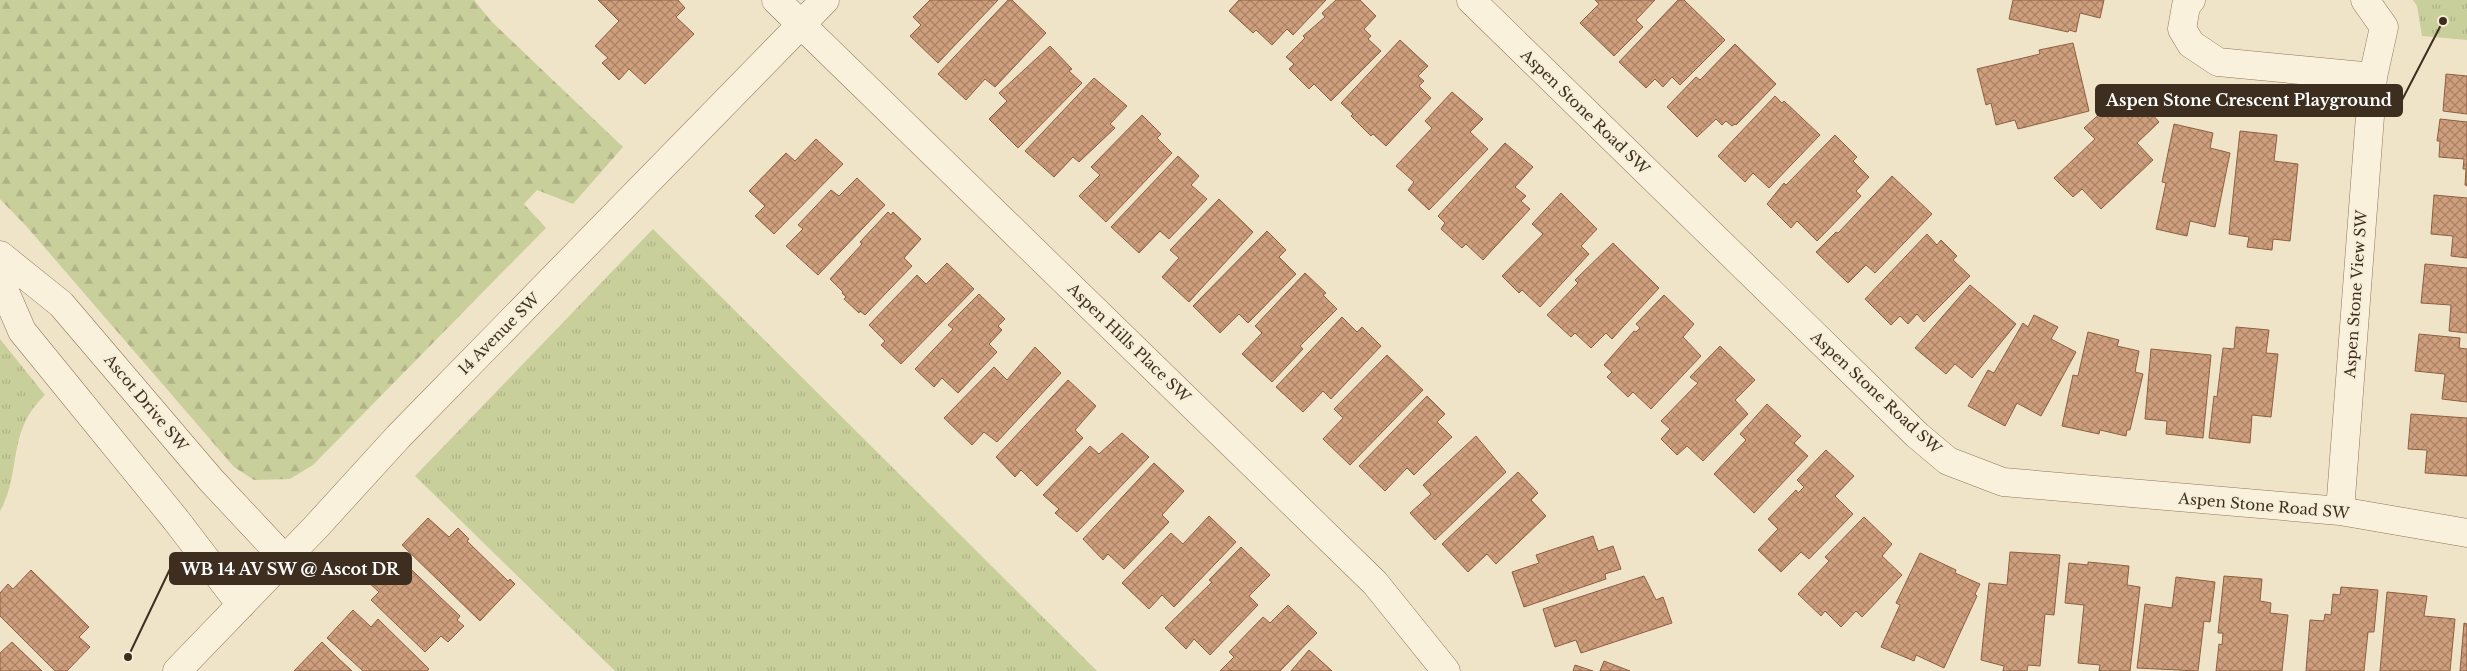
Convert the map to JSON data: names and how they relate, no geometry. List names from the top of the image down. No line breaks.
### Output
{"streets":{"street":["Aspen Stone Road SW","Aspen Stone View SW","14 Avenue SW","Aspen Hills Place SW","Ascot Drive SW"]},"crossings":[["Aspen Stone Road SW","Aspen Stone View SW"],["14 Avenue SW","Aspen Hills Place SW"],["14 Avenue SW","Ascot Drive SW"]],"places":["Aspen Stone Crescent Playground","WB 14 AV SW @ Ascot DR"]}
